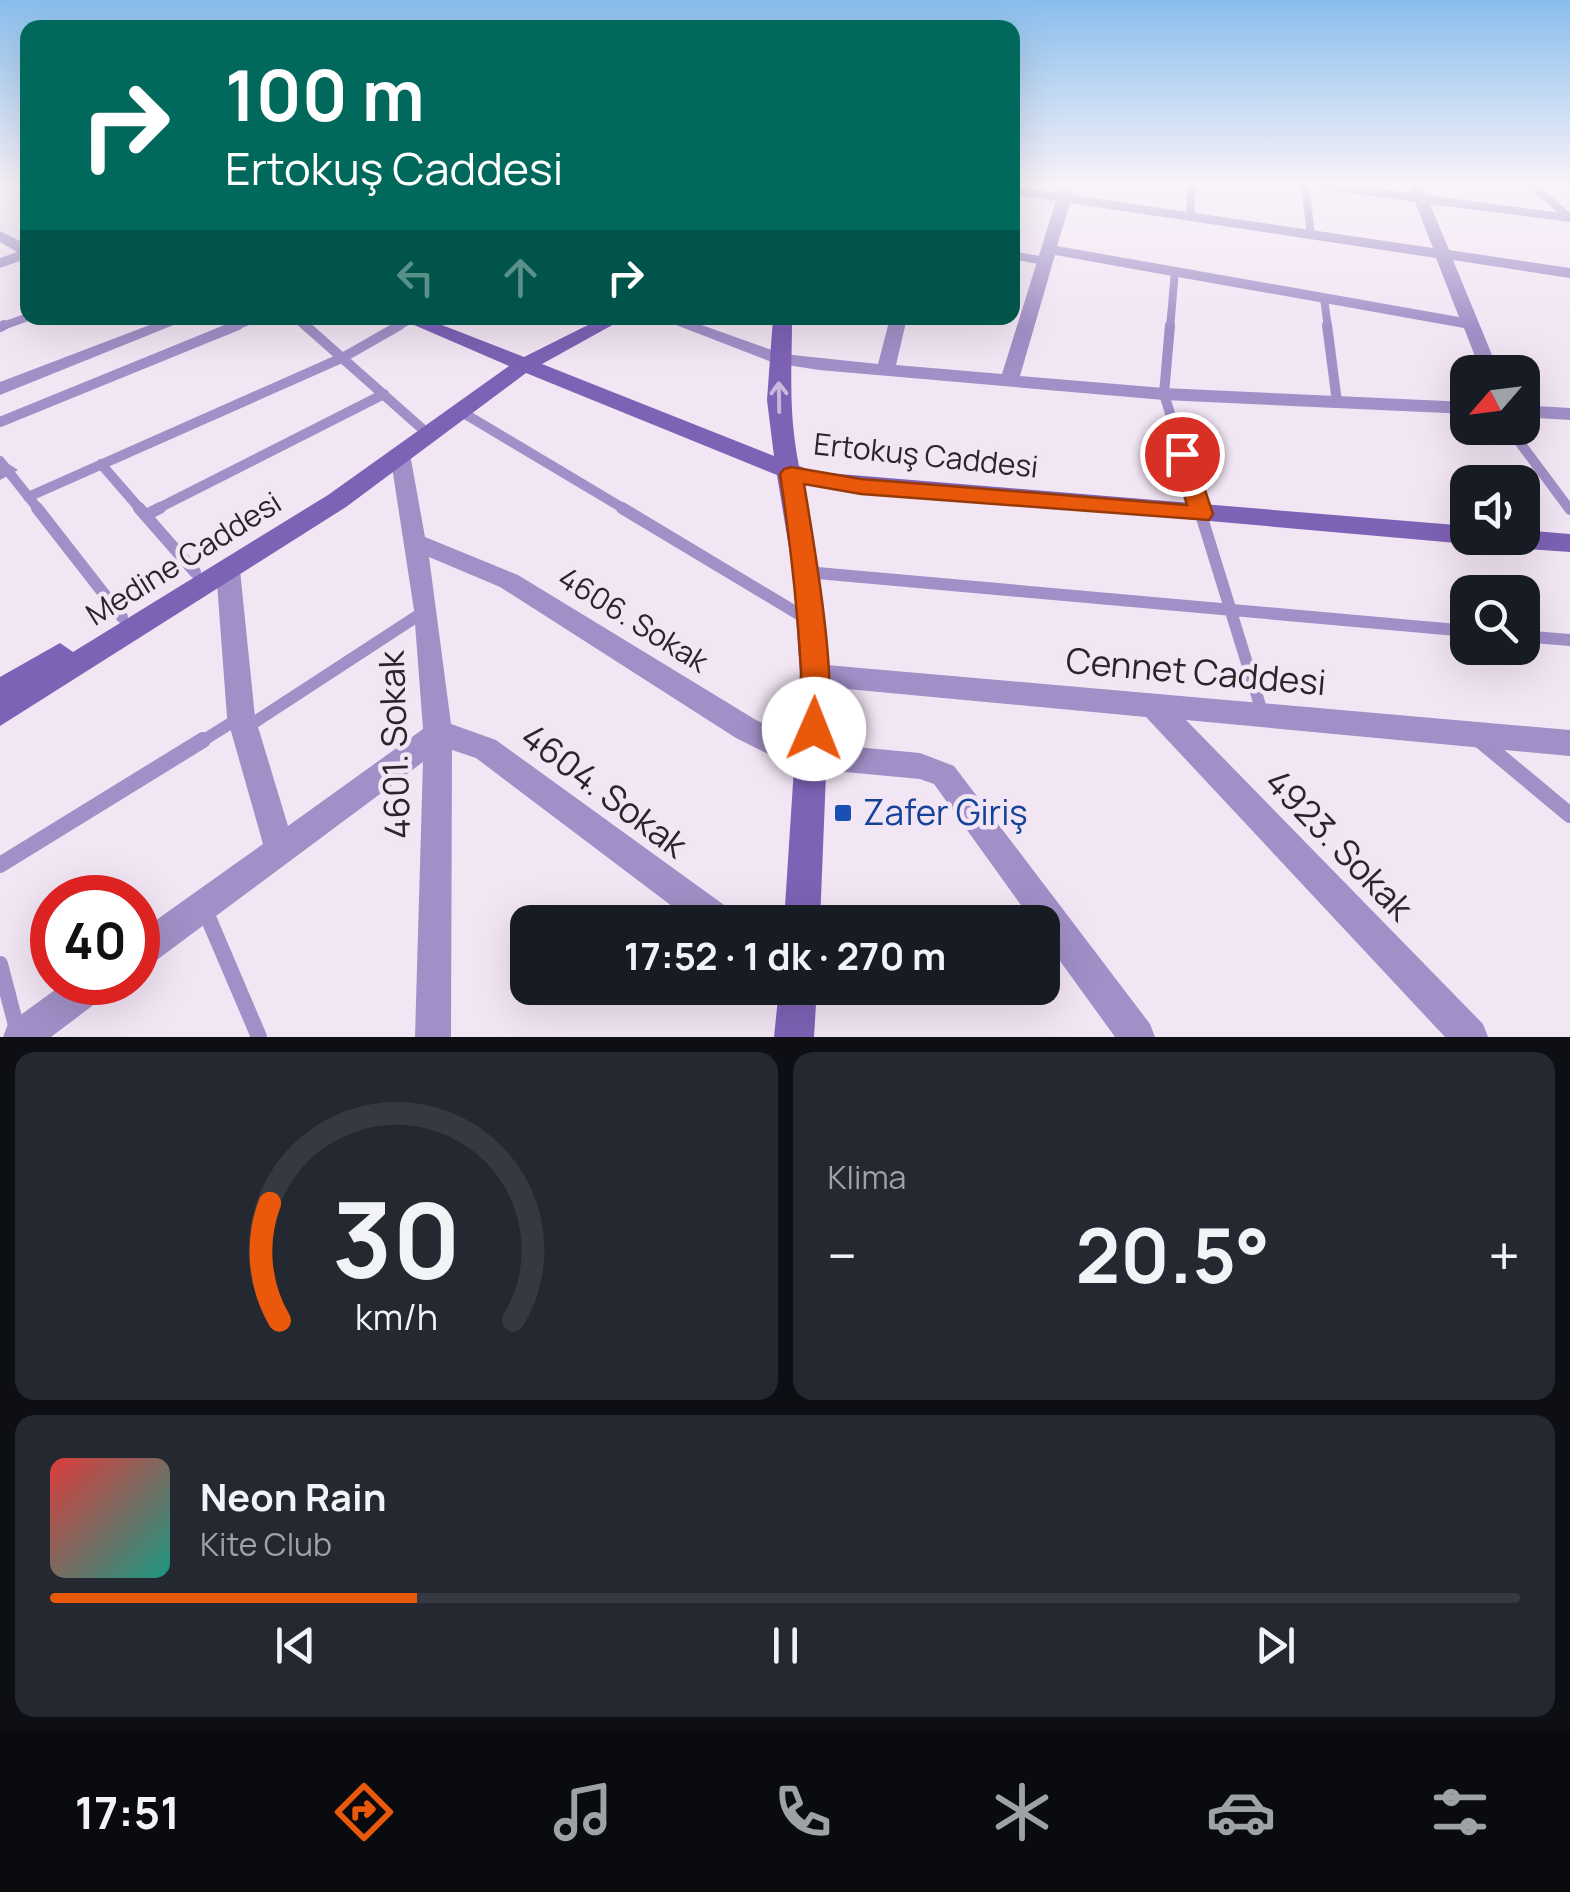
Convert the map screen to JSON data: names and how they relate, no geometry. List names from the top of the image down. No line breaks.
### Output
{"streets":{"street":["Ertokuş Caddesi","Medine Caddesi","4606. Sokak","Cennet Caddesi","4601. Sokak","4604. Sokak","4923. Sokak"]},"crossings":[["Ertokuş Caddesi","Medine Caddesi"],["Medine Caddesi","4601. Sokak"],["4606. Sokak","4601. Sokak"],["Cennet Caddesi","4923. Sokak"],["4601. Sokak","4604. Sokak"]],"places":{"transit":["Zafer Giriş"]},"north":"bottom left","page":{"turn":["100 m","Ertokuş Caddesi"],"limit":"40","trip":"17:52 · 1 dk · 270 m","tile":"Klima","heat":["−","20.5°","+"],"song":["Neon Rain","Kite Club"],"tabs":"17:51","gauge":["30","km/h"]}}
